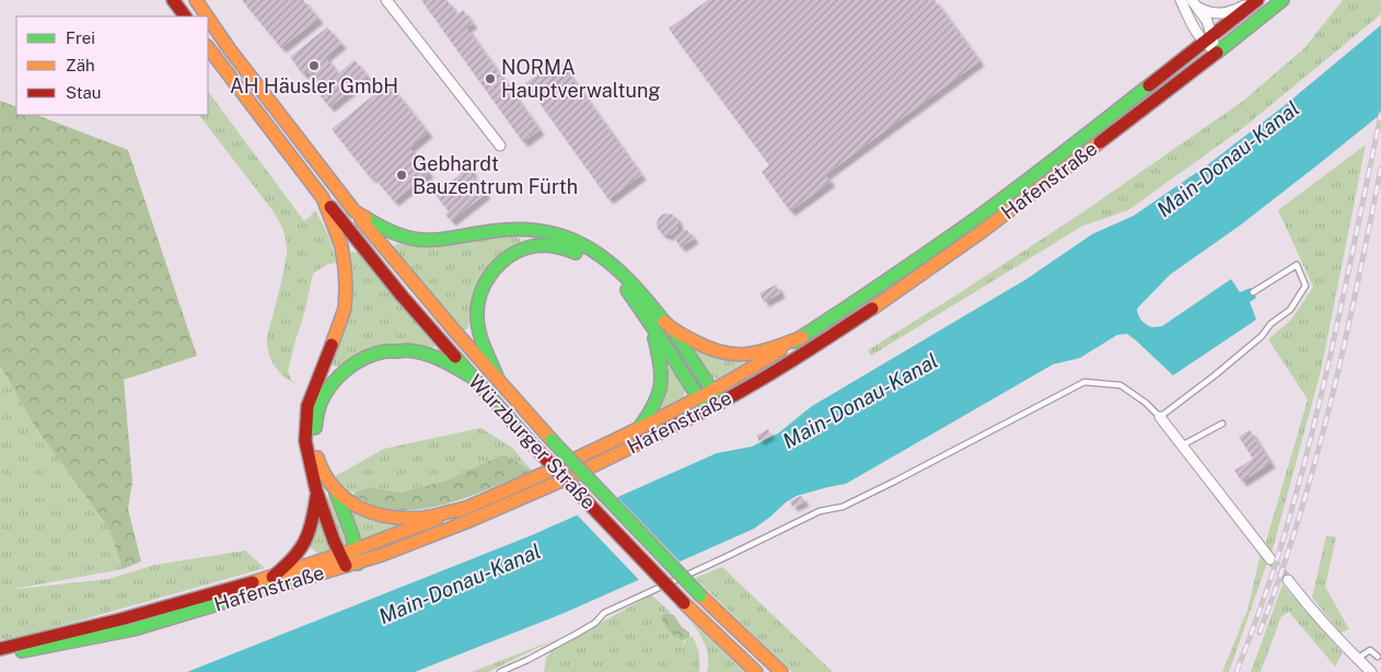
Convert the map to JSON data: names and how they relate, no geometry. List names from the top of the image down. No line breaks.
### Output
{"streets":{"main road":["Hafenstraße","Würzburger Straße"]},"water":["Main-Donau-Kanal"],"places":["AH Häusler GmbH","NORMA Hauptverwaltung","Gebhardt Bauzentrum Fürth"],"legend":["Frei","Zäh","Stau"]}
